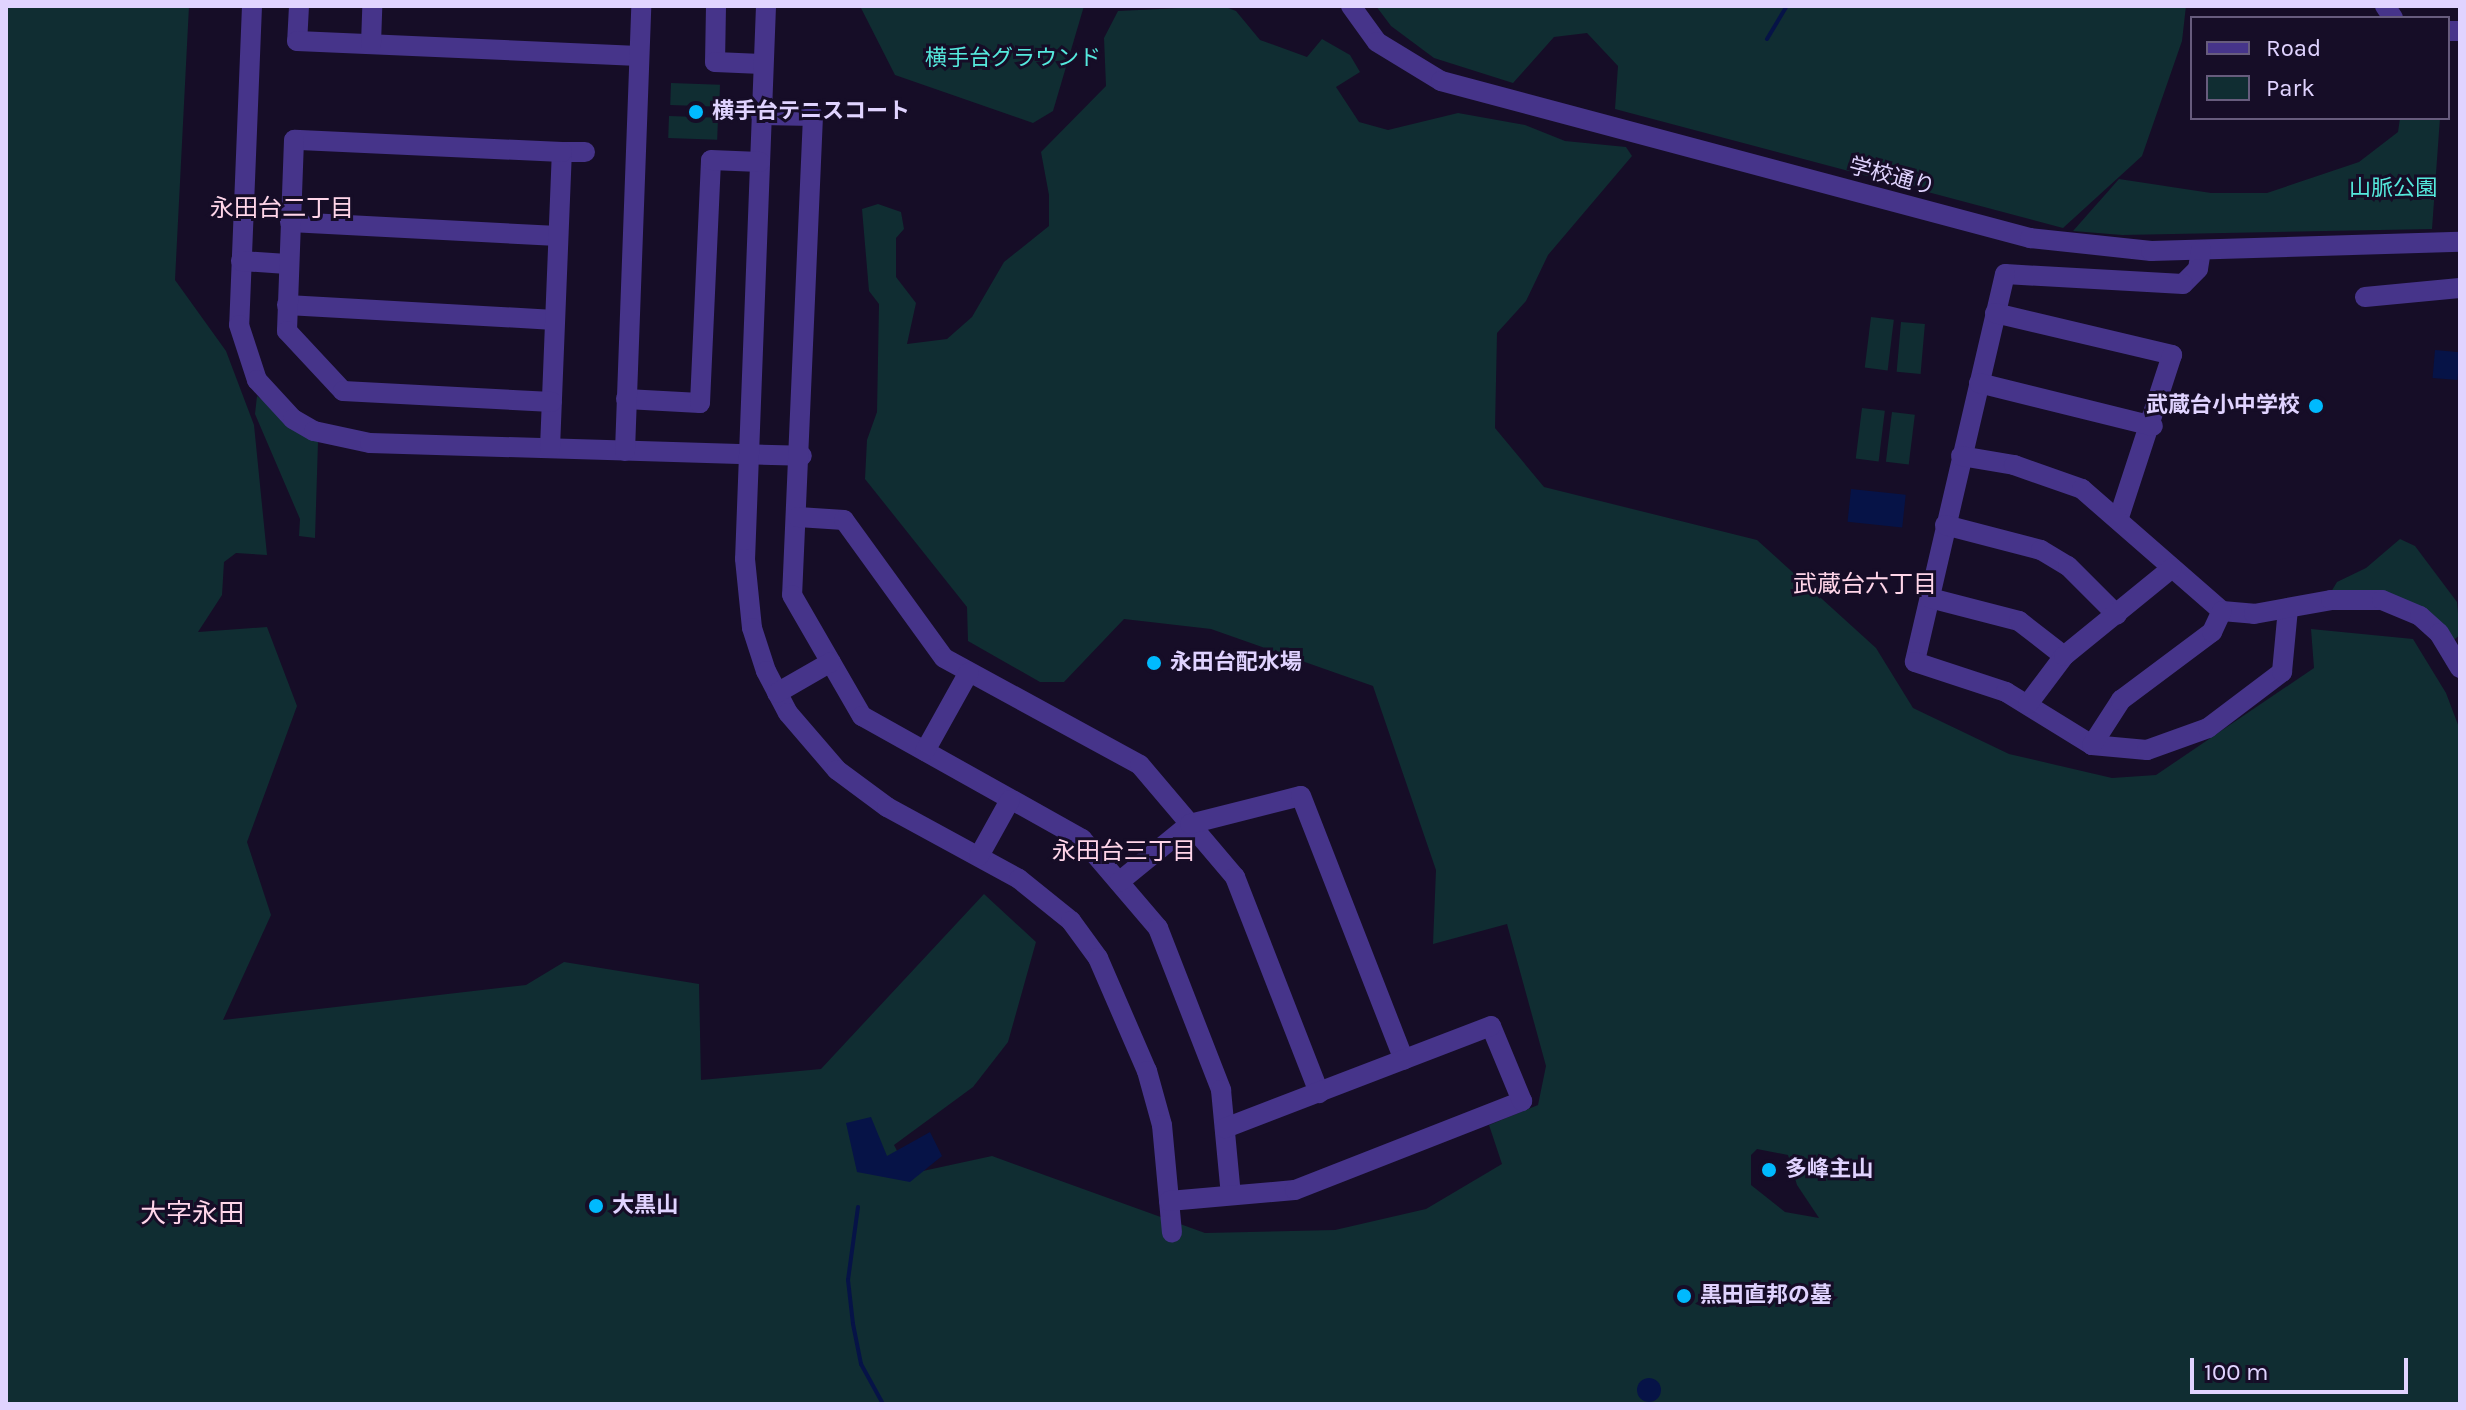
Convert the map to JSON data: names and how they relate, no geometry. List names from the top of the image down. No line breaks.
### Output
{"streets":{"street":["学校通り"]},"districts":["永田台二丁目","武蔵台六丁目","永田台三丁目","大字永田"],"parks":["横手台グラウンド","山脈公園"],"places":["横手台テニスコート","武蔵台小中学校","永田台配水場","多峰主山","大黒山","黒田直邦の墓"],"legend":["Road","Park"],"scale_bar":"100 m"}
